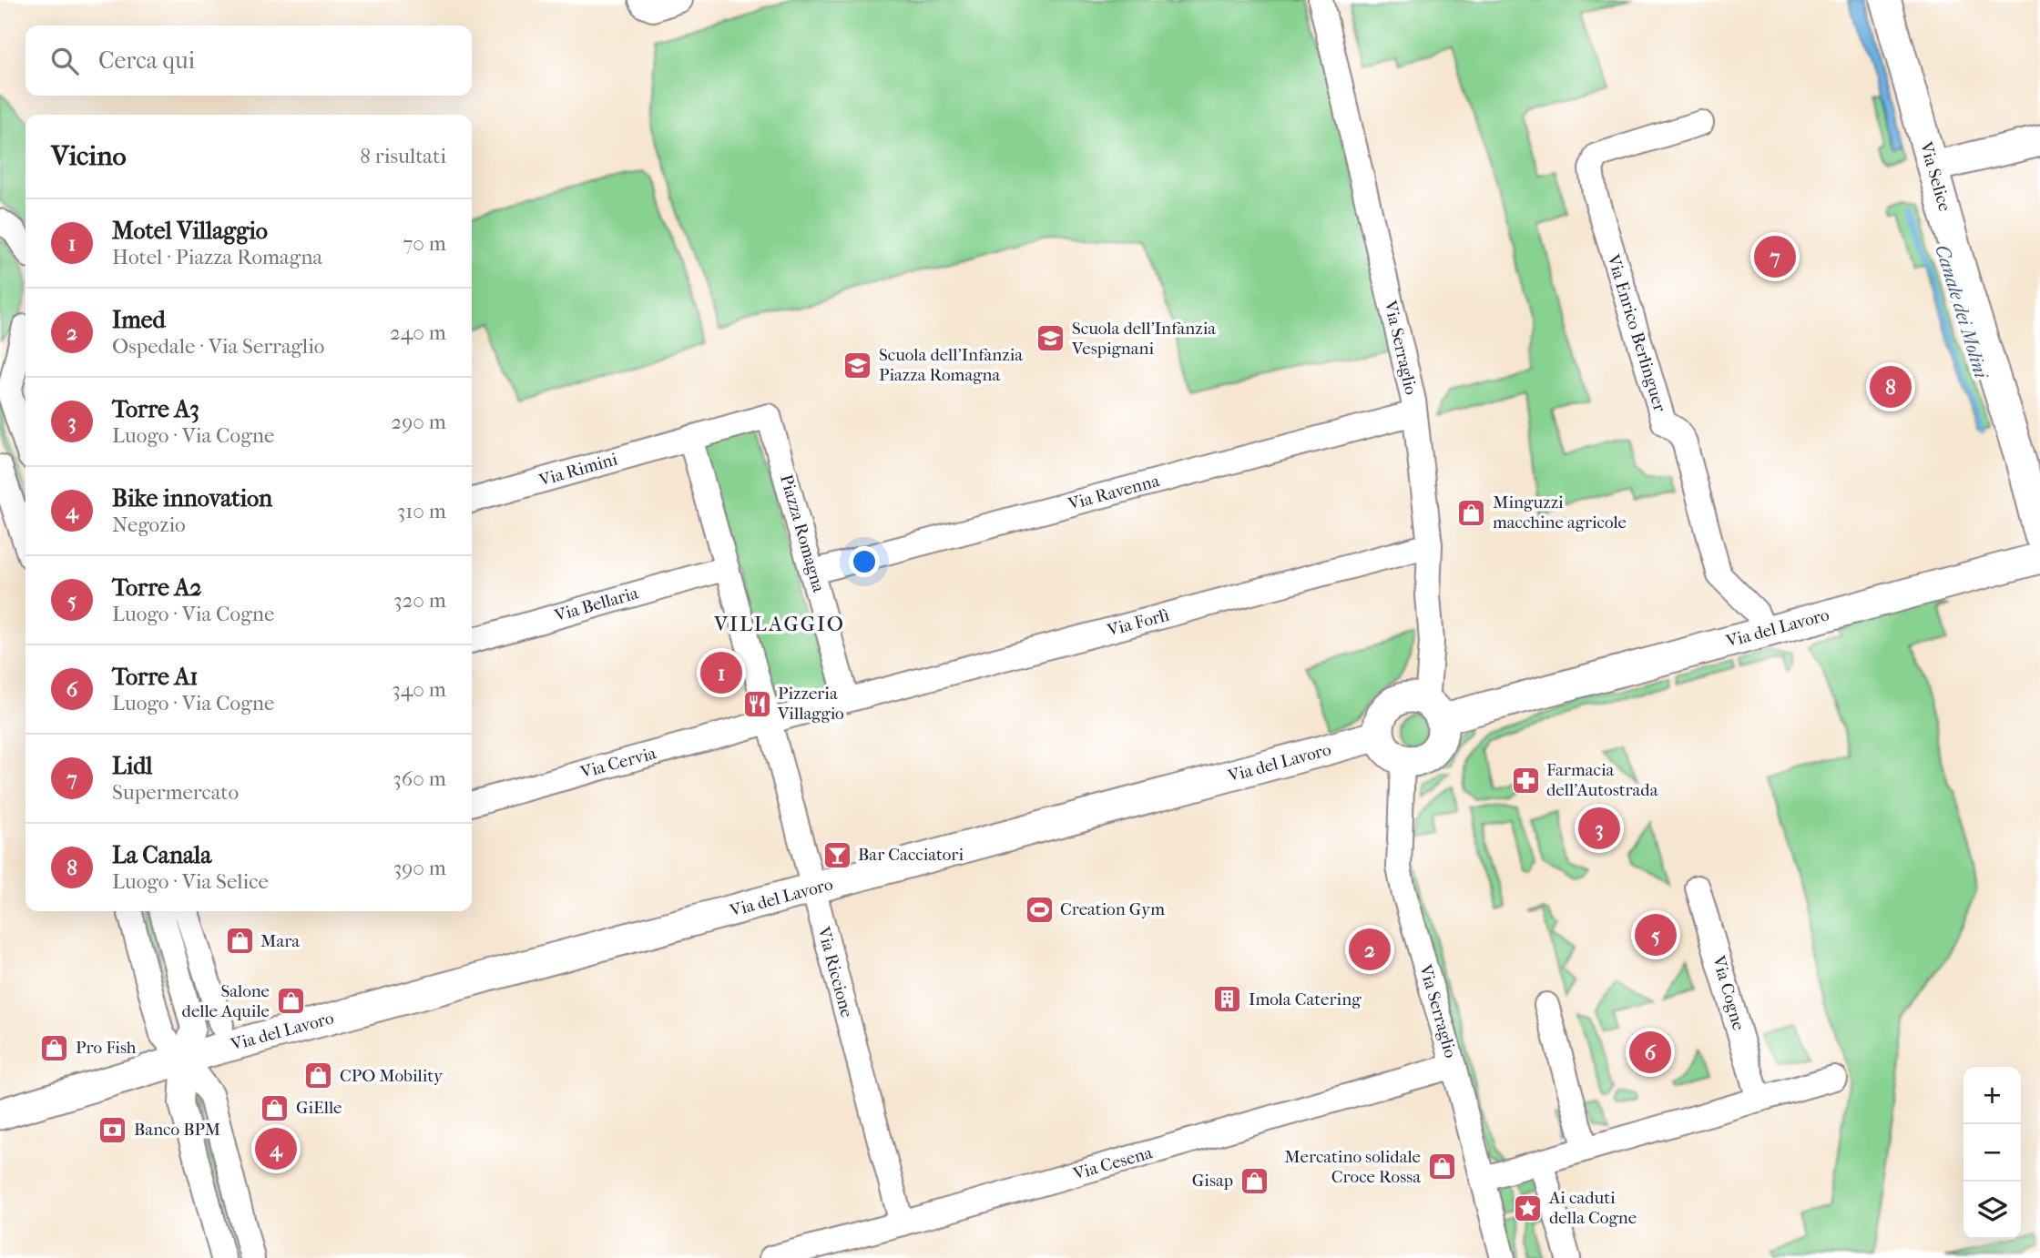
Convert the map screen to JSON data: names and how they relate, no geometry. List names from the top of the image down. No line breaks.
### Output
{"streets":{"main road":["Via Selice","Via del Lavoro"],"street":["Via Enrico Berlinguer","Via Serraglio","Via Rimini","Via Ravenna","Piazza Romagna","Via Bellaria","Via Forlì","Via Cervia","Via Riccione","Via Cogne","Via Cesena"]},"crossings":[["Via Enrico Berlinguer","Via del Lavoro"],["Via Serraglio","Via Ravenna"],["Via Serraglio","Via Forlì"],["Via Serraglio","Via del Lavoro"],["Via Serraglio","Via Cesena"],["Via Rimini","Piazza Romagna"],["Via Ravenna","Piazza Romagna"],["Piazza Romagna","Via Forlì"],["Via del Lavoro","Via Riccione"],["Via Cervia","Via Riccione"],["Via Riccione","Via Cesena"]],"districts":["VILLAGGIO"],"water":["Canale dei Molini"],"places":{"school or university":["Scuola dell'Infanzia Vespignani","Scuola dell'Infanzia Piazza Romagna"],"shop":["Minguzzi macchine agricole","Mara","Salone delle Aquile","Pro Fish","CPO Mobility","GiElle","Mercatino solidale Croce Rossa","Gisap"],"restaurant":["Pizzeria Villaggio"],"pharmacy":["Farmacia dell'Autostrada"],"bar":["Bar Cacciatori"],"sports":["Creation Gym"],"building":["Imola Catering"],"bank":["Banco BPM"],"place":["Ai caduti della Cogne"]},"page":{"search":"Cerca qui","heading":["Vicino","8 risultati"],"list":[{"mark":"1","name":"Motel Villaggio","note":"Hotel · Piazza Romagna","value":"70 m"},{"mark":"2","name":"Imed","note":"Ospedale · Via Serraglio","value":"240 m"},{"mark":"3","name":"Torre A3","note":"Luogo · Via Cogne","value":"290 m"},{"mark":"4","name":"Bike innovation","note":"Negozio","value":"310 m"},{"mark":"5","name":"Torre A2","note":"Luogo · Via Cogne","value":"320 m"},{"mark":"6","name":"Torre A1","note":"Luogo · Via Cogne","value":"340 m"},{"mark":"7","name":"Lidl","note":"Supermercato","value":"360 m"},{"mark":"8","name":"La Canala","note":"Luogo · Via Selice","value":"390 m"}],"pins":["7","8","1","3","5","2","6","4"],"map_buttons":["+","−"]}}
